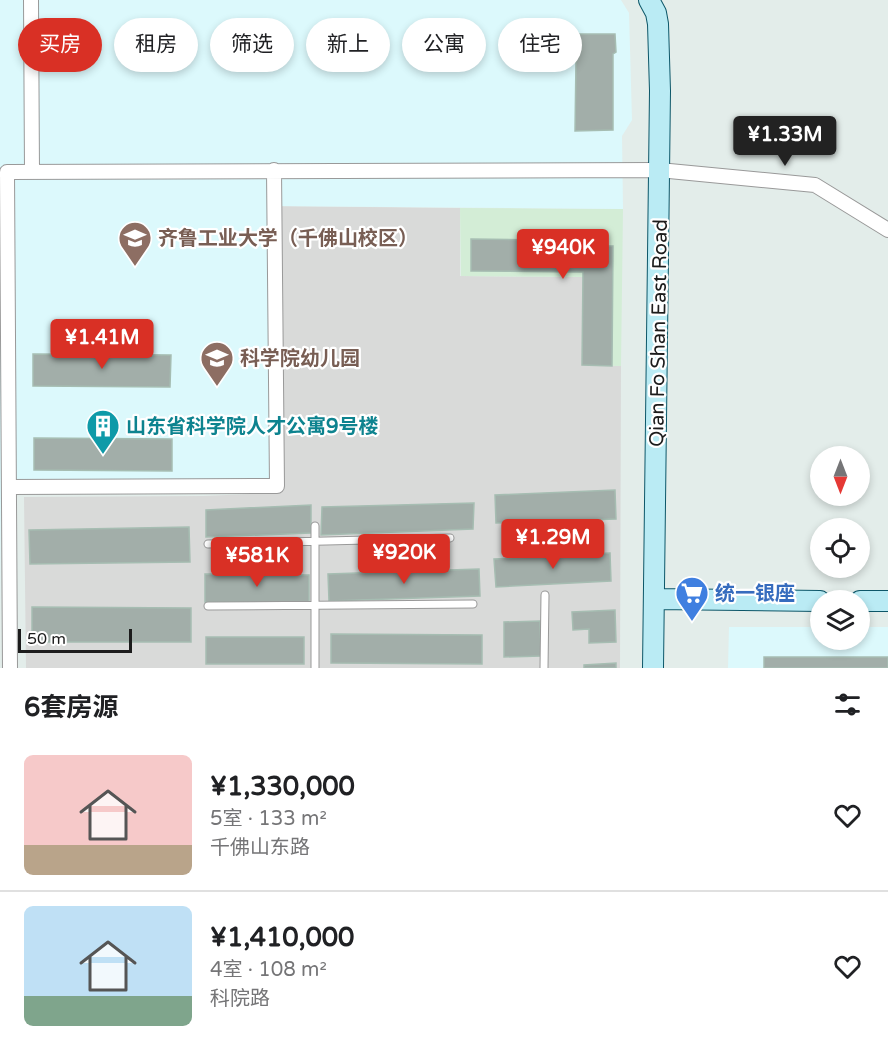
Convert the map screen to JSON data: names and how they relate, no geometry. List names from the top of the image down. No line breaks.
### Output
{"streets":{"main road":["Qian Fo Shan East Road"]},"places":{"school or university":["齐鲁工业大学（千佛山校区）","科学院幼儿园"],"building":["山东省科学院人才公寓9号楼"],"supermarket":["统一银座"]},"scale_bar":"50 m","north":"bottom","page":{"chip":["买房","租房","筛选","新上","公寓","住宅"],"price":["¥1.33M","¥940K","¥1.41M","¥1.29M","¥920K","¥581K"],"scale":"50 m","heading":"6套房源","list":[{"name":"¥1,330,000","note":"5室 · 133 m² · 千佛山东路"},{"name":"¥1,410,000","note":"4室 · 108 m² · 科院路"}]}}
